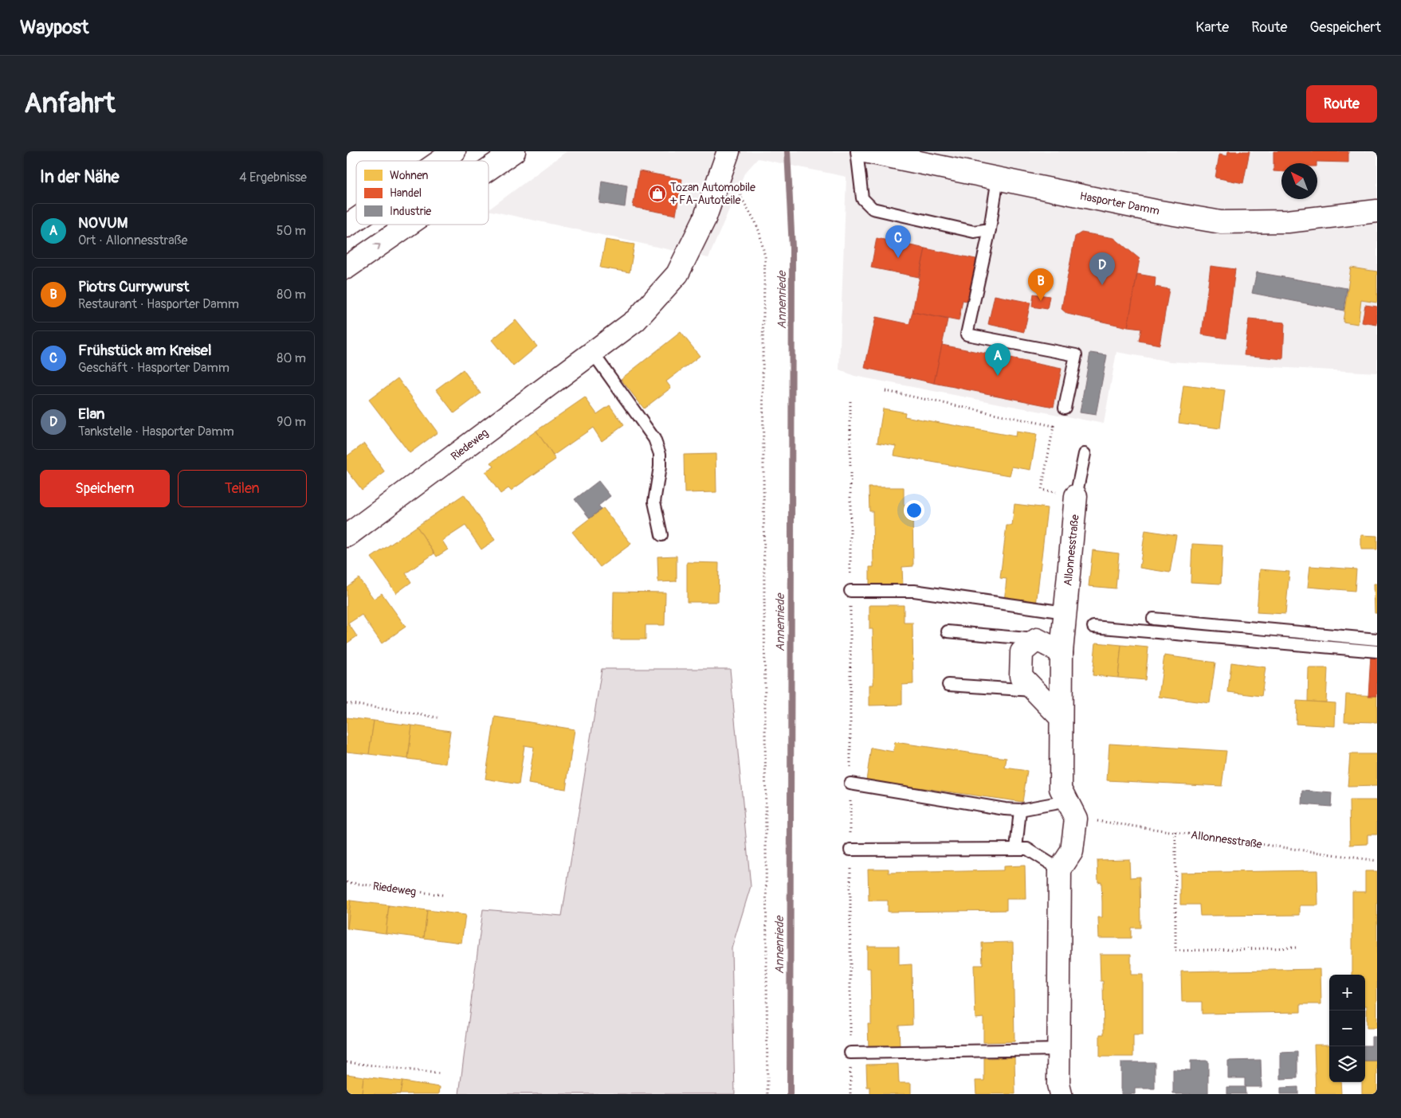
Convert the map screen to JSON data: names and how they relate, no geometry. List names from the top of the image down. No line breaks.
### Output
{"streets":{"main road":["Hasporter Damm","Riedeweg","Allonnesstraße"]},"water":["Annenriede"],"places":{"shop":["Tozan Automobile + FA-Autoteile"]},"legend":["Wohnen","Handel","Industrie"],"north":"top left","page":{"header":"Waypost","nav":["Karte","Route","Gespeichert"],"buttons":["Route",["Speichern","Teilen"]],"title":"Anfahrt","heading":["In der Nähe","4 Ergebnisse"],"list":[{"mark":"A","name":"NOVUM","note":"Ort · Allonnesstraße","value":"50 m"},{"mark":"B","name":"Piotrs Currywurst","note":"Restaurant · Hasporter Damm","value":"80 m"},{"mark":"C","name":"Frühstück am Kreisel","note":"Geschäft · Hasporter Damm","value":"80 m"},{"mark":"D","name":"Elan","note":"Tankstelle · Hasporter Damm","value":"90 m"}],"pins":["C","D","B","A"],"map_buttons":["+","−"]}}
